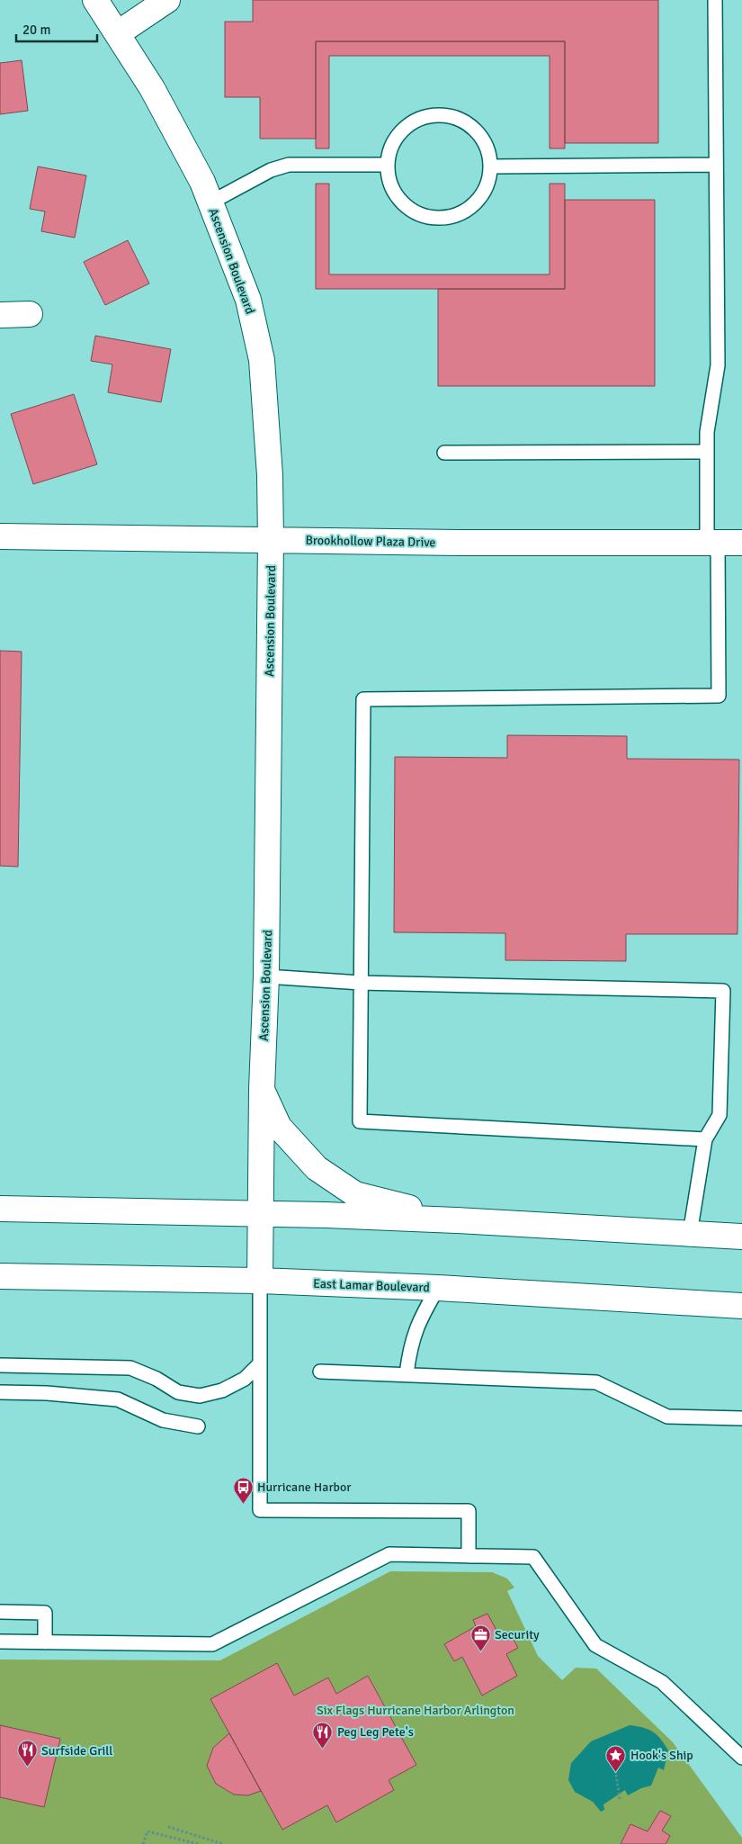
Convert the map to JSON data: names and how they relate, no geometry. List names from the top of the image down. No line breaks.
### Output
{"streets":{"street":["Ascension Boulevard","Brookhollow Plaza Drive","East Lamar Boulevard"]},"crossings":[["Ascension Boulevard","Brookhollow Plaza Drive"],["Ascension Boulevard","East Lamar Boulevard"]],"parks":["Six Flags Hurricane Harbor Arlington"],"places":{"bus stop":["Hurricane Harbor"],"office":["Security"],"restaurant":["Peg Leg Pete's","Surfside Grill"],"place":["Hook's Ship"]},"scale_bar":"20 m"}
